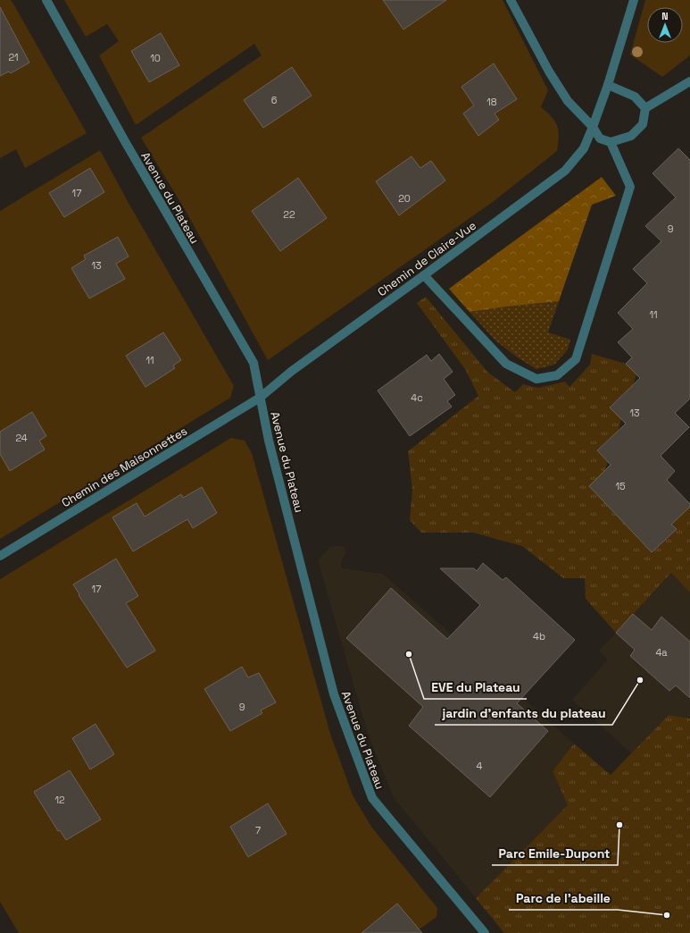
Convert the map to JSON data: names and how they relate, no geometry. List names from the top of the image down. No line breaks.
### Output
{"streets":{"street":["Avenue du Plateau","Chemin de Claire-Vue","Chemin des Maisonnettes"]},"crossings":[["Avenue du Plateau","Chemin de Claire-Vue"],["Avenue du Plateau","Chemin des Maisonnettes"],["Chemin de Claire-Vue","Chemin des Maisonnettes"]],"places":["EVE du Plateau","jardin d'enfants du plateau","Parc Emile-Dupont","Parc de l'abeille"],"house_numbers":["21","10","6","18","17","20","22","9","13","11","11","4c","13","24","15","17","4b","4a","9","4","12","7"],"north":"top"}
